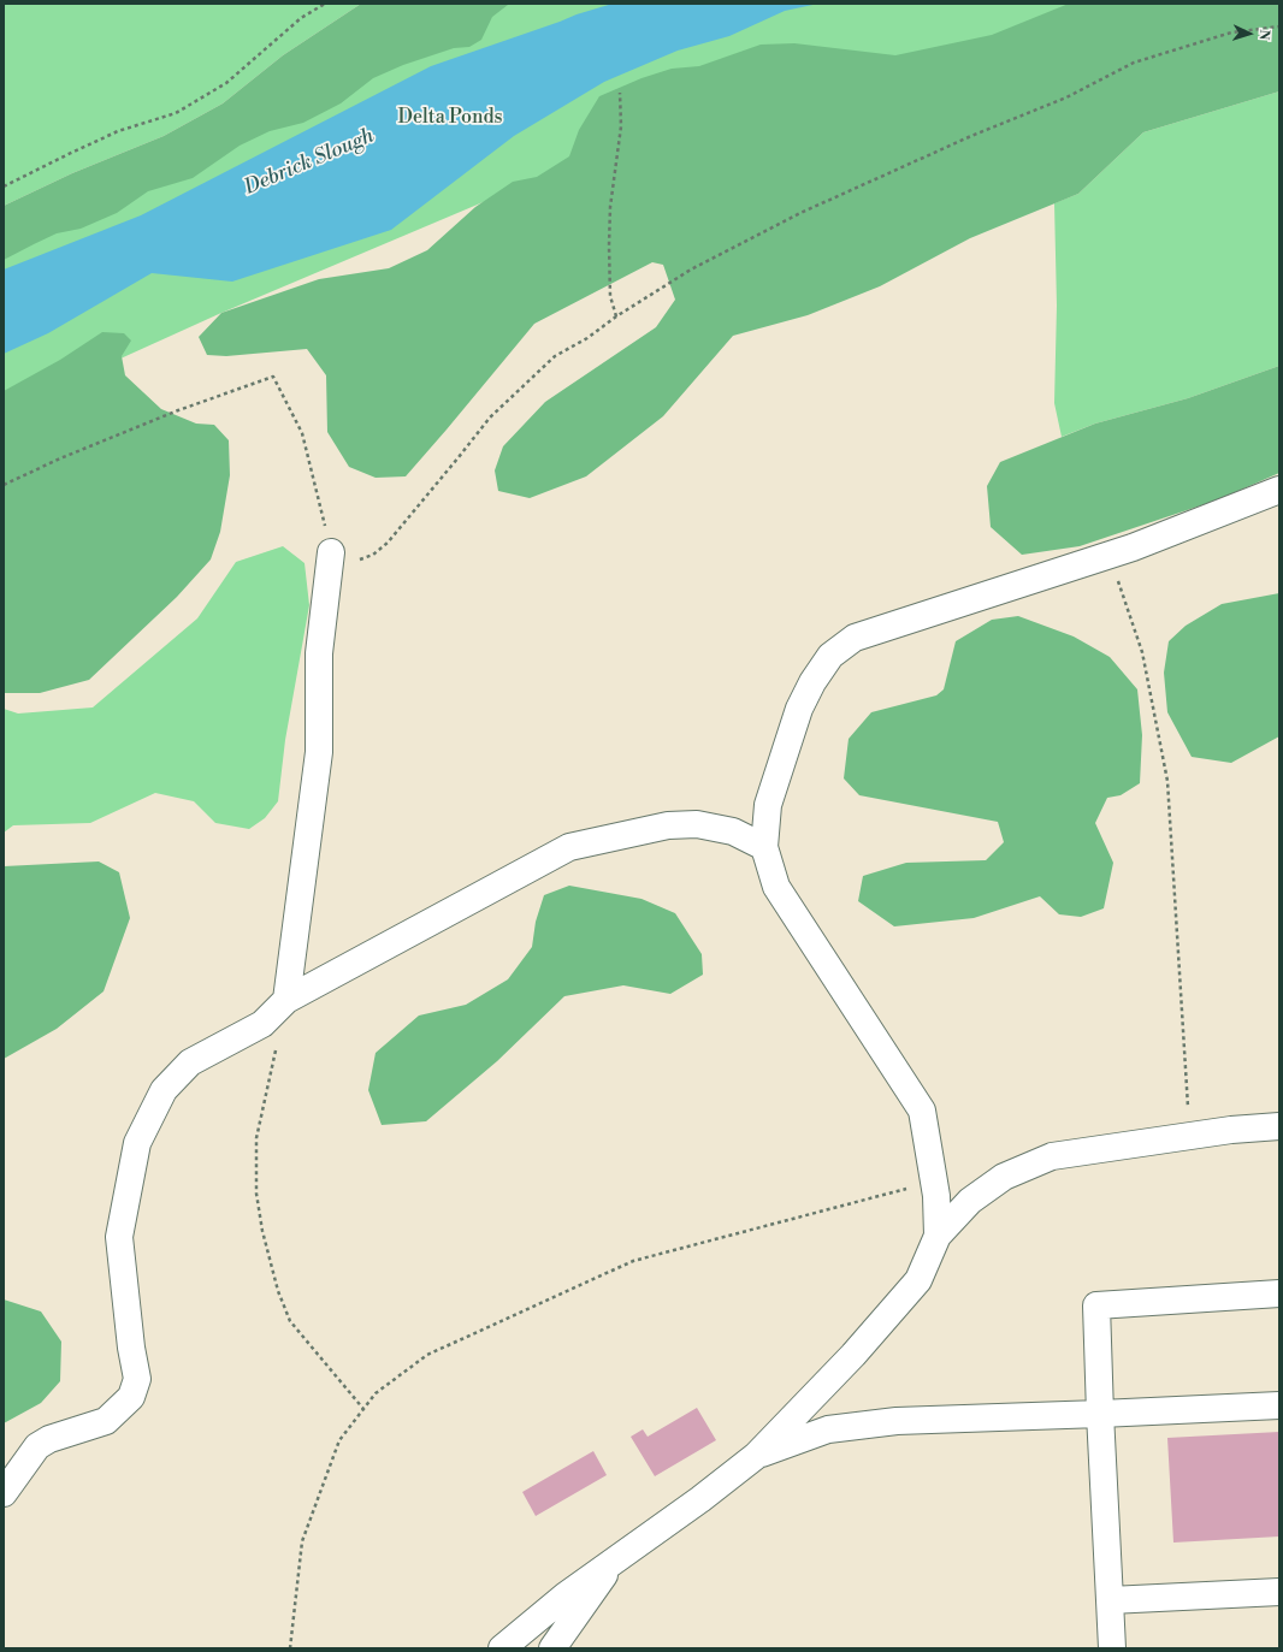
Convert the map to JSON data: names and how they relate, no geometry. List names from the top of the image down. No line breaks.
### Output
{"water":["Debrick Slough"],"parks":["Delta Ponds"],"north":"right"}
